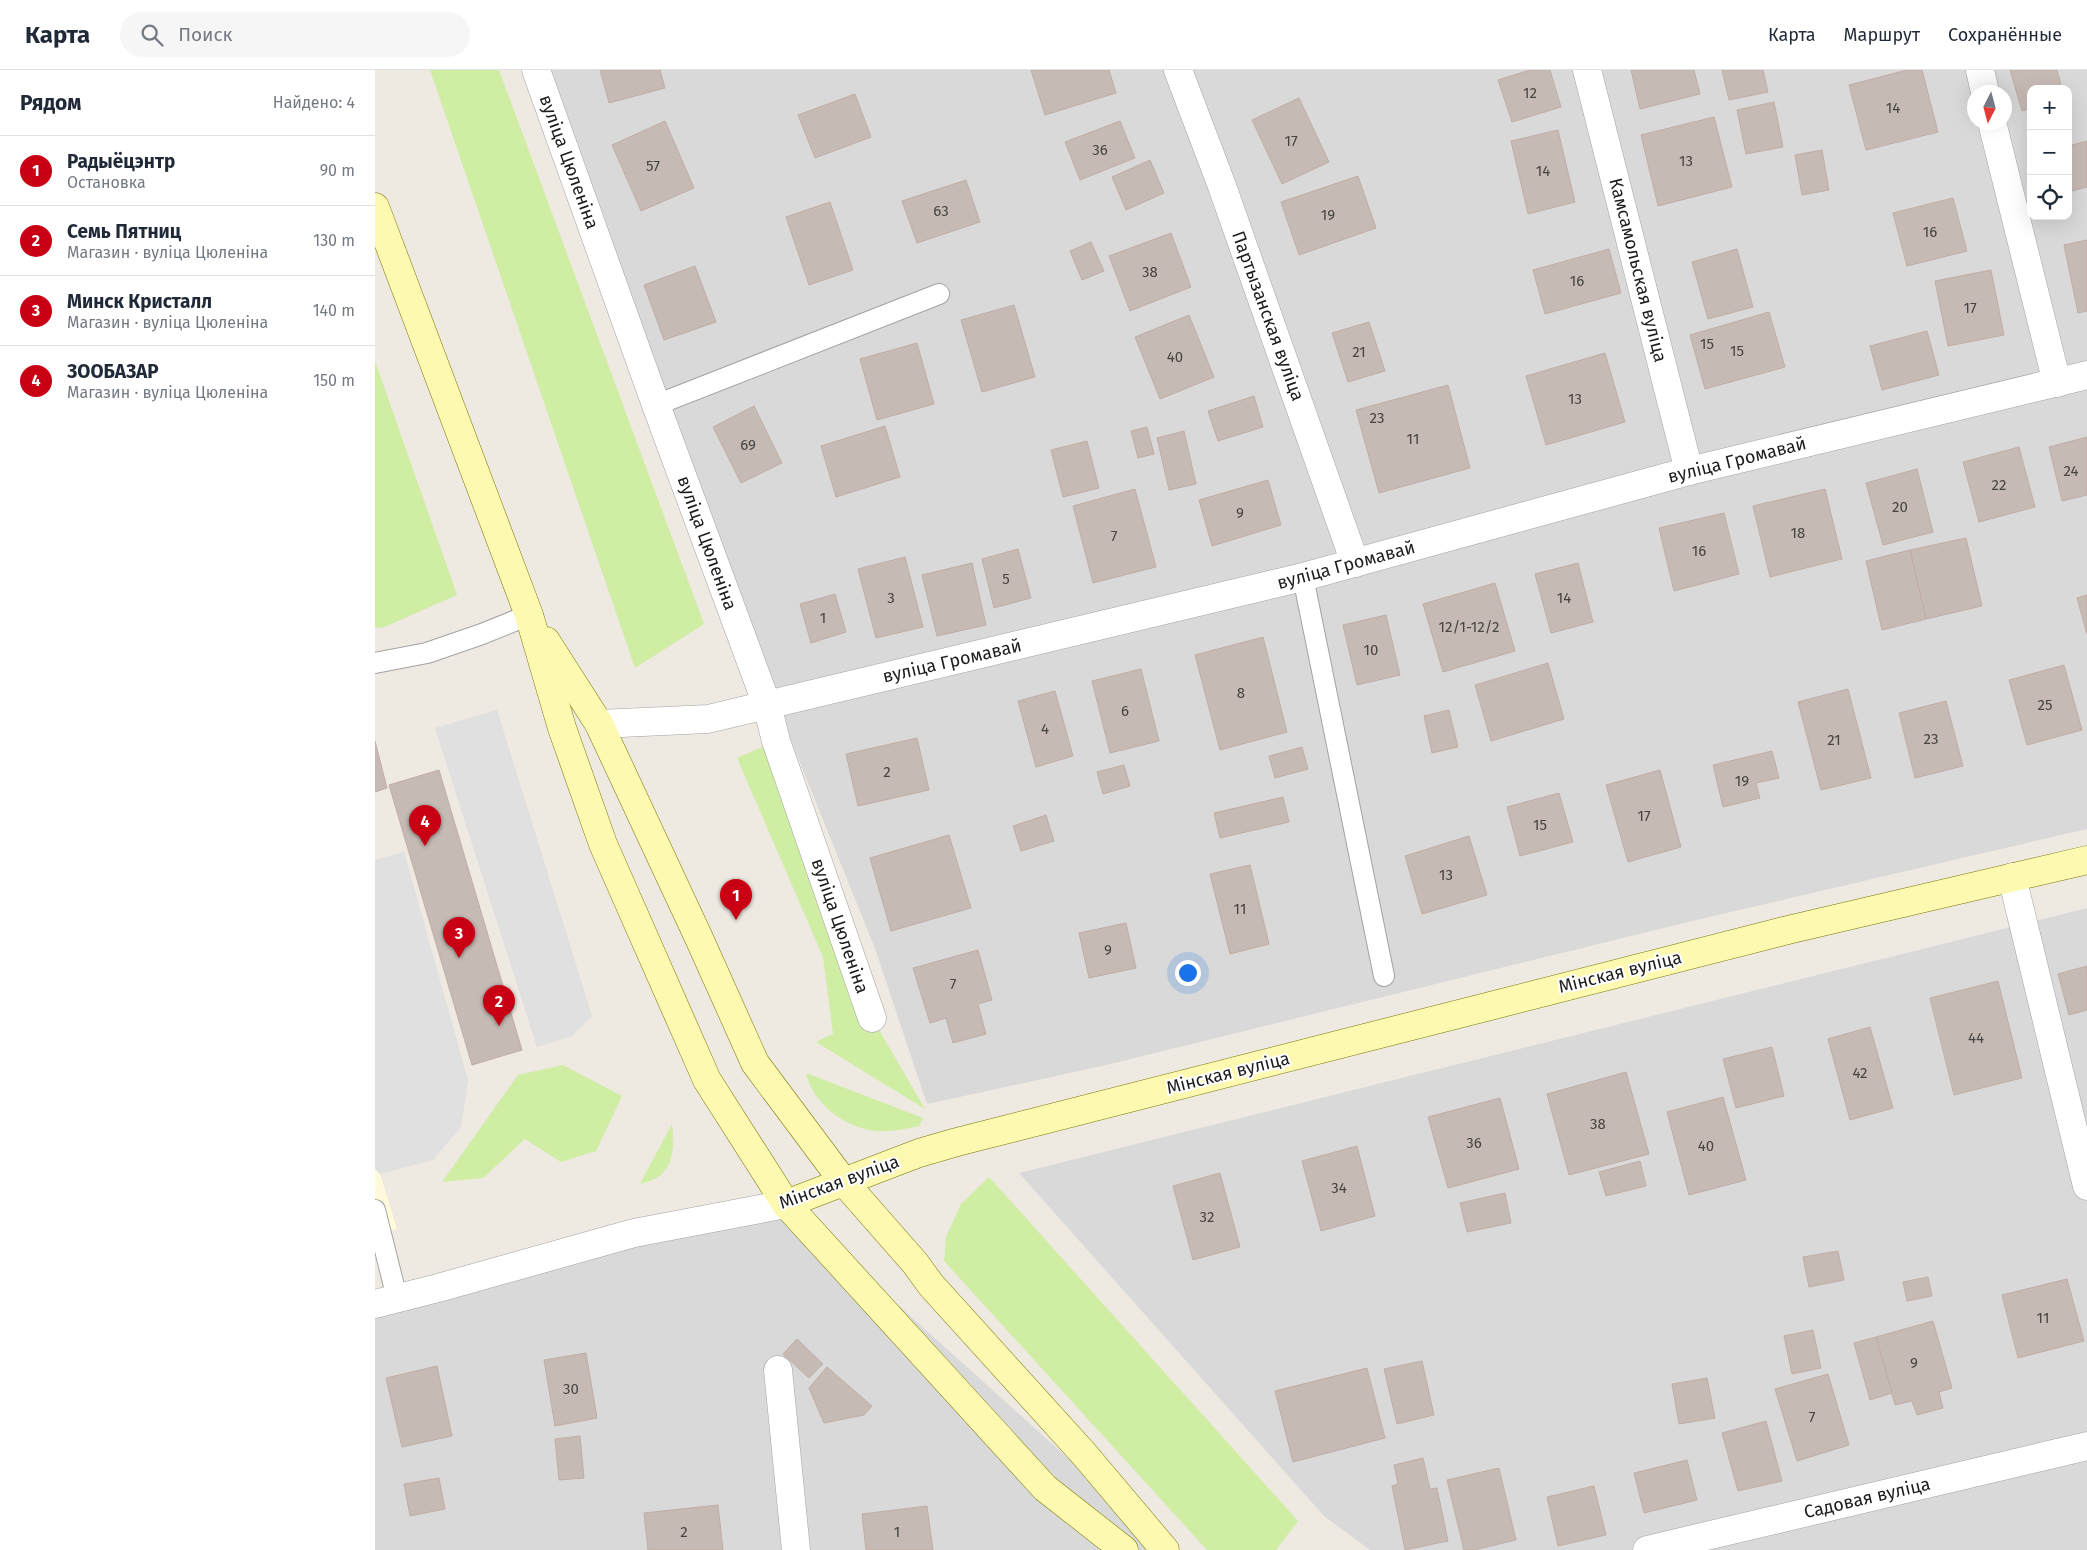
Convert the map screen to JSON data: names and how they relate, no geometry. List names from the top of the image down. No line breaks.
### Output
{"streets":{"main road":["Мінская вуліца"],"street":["вуліца Цюленіна","Камсамольская вуліца","Партызанская вуліца","вуліца Громавай","Садовая вуліца"]},"crossings":[["вуліца Цюленіна","вуліца Громавай"],["Камсамольская вуліца","вуліца Громавай"],["Партызанская вуліца","вуліца Громавай"]],"house_numbers":["12","14","17","36","13","57","14","63","19","16","38","16","17","15","15","21","40","13","23","11","69","24","22","20","9","18","7","16","5","3","14","1","12/1-12/2","10","8","25","6","4","23","21","2","19","17","15","13","11","9","7","44","42","38","36","40","34","32","11","9","30","7","2","1"],"north":"bottom","page":{"header":"Карта","search":"Поиск","nav":["Карта","Маршрут","Сохранённые"],"heading":["Рядом","Найдено: 4"],"map_buttons":["+","−"],"list":[{"mark":"1","name":"Радыёцэнтр","note":"Остановка","value":"90 m"},{"mark":"2","name":"Семь Пятниц","note":"Магазин · вуліца Цюленіна","value":"130 m"},{"mark":"3","name":"Минск Кристалл","note":"Магазин · вуліца Цюленіна","value":"140 m"},{"mark":"4","name":"ЗООБАЗАР","note":"Магазин · вуліца Цюленіна","value":"150 m"}],"pins":["4","1","3","2"]}}
